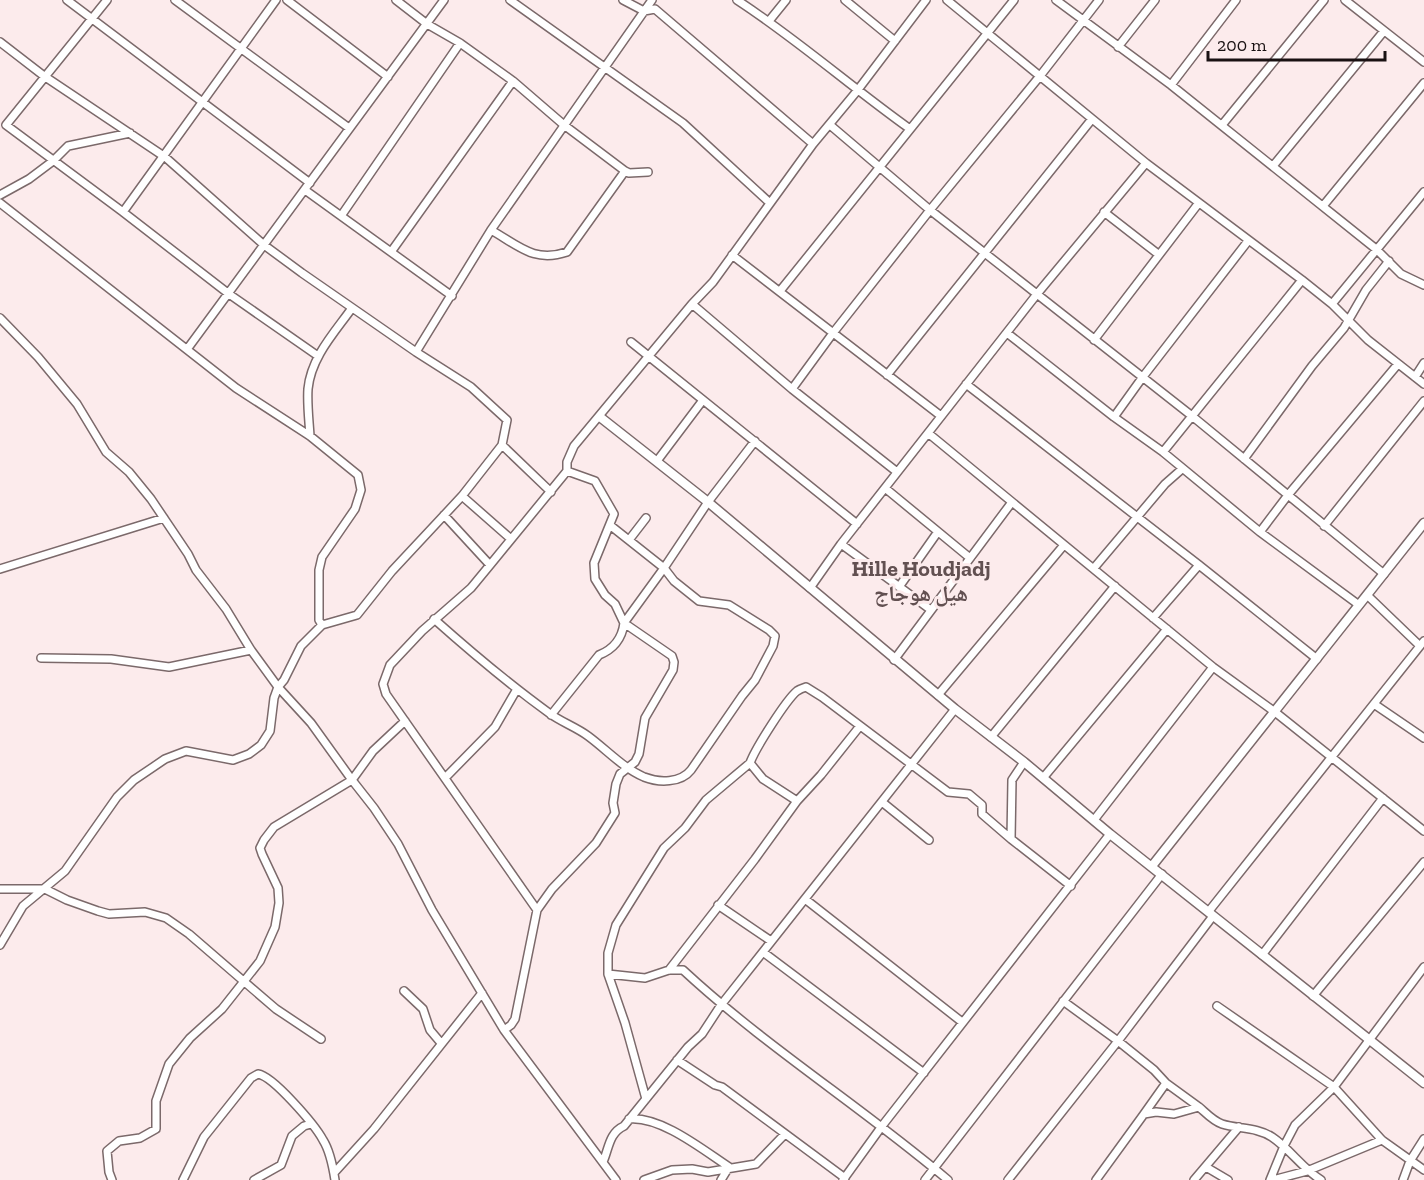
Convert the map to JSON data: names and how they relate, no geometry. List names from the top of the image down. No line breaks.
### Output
{"districts":["Hille Houdjadj هيل هوجاج"],"scale_bar":"200 m"}
